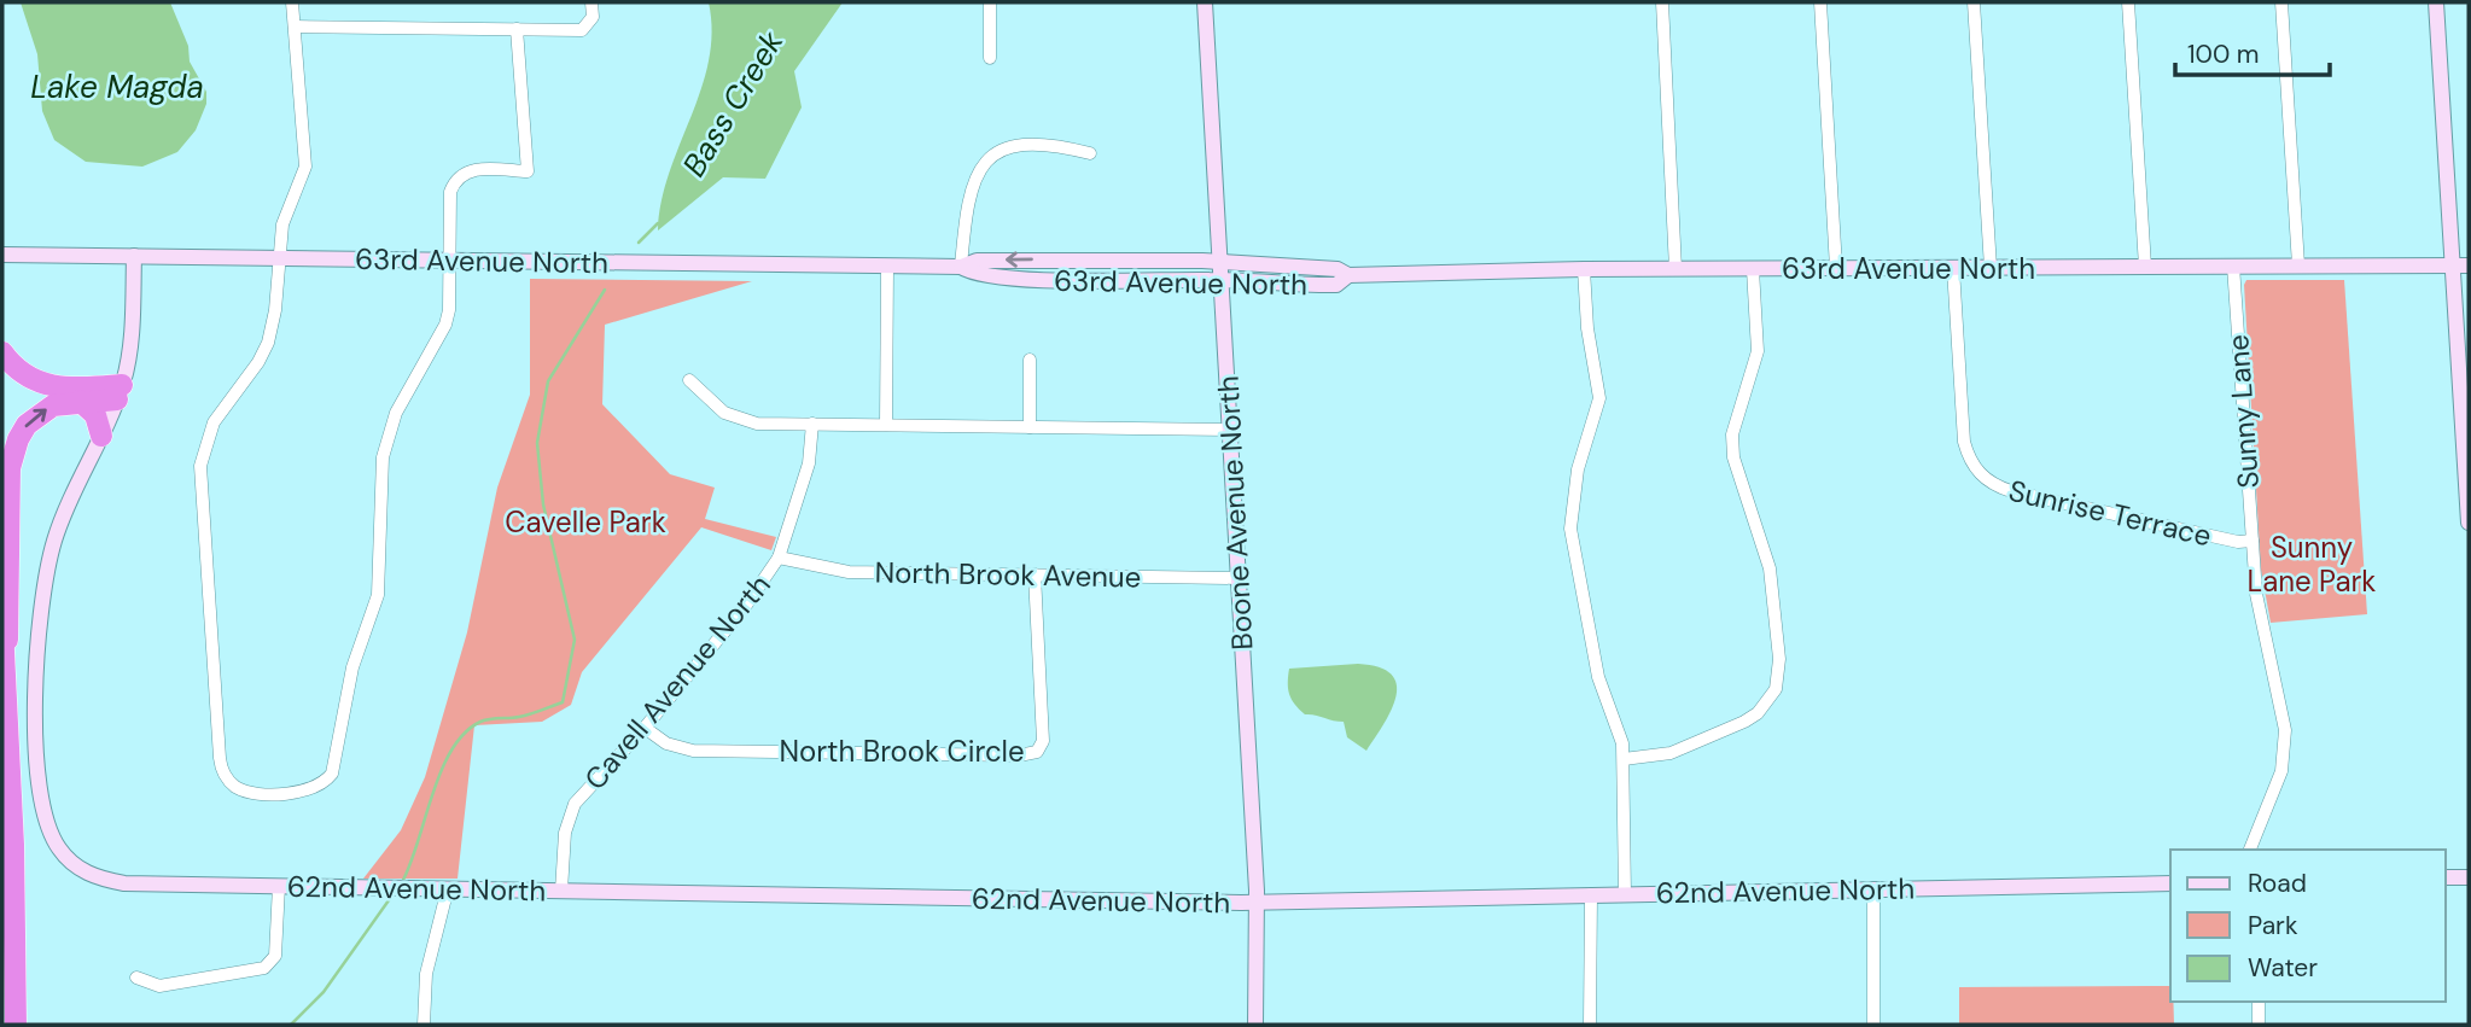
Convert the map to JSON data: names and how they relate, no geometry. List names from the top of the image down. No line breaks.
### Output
{"streets":{"street":["63rd Avenue North","Sunny Lane","Boone Avenue North","Sunrise Terrace","North Brook Avenue","Cavell Avenue North","North Brook Circle","62nd Avenue North"]},"crossings":[["63rd Avenue North","Sunny Lane"],["63rd Avenue North","Boone Avenue North"],["63rd Avenue North","Sunrise Terrace"],["Sunny Lane","Sunrise Terrace"],["Boone Avenue North","North Brook Avenue"],["Boone Avenue North","62nd Avenue North"],["North Brook Avenue","Cavell Avenue North"],["North Brook Avenue","North Brook Circle"],["Cavell Avenue North","North Brook Circle"],["Cavell Avenue North","62nd Avenue North"]],"water":["Lake Magda","Bass Creek"],"parks":["Cavelle Park","Sunny Lane Park"],"legend":["Road","Park","Water"],"scale_bar":"100 m"}
